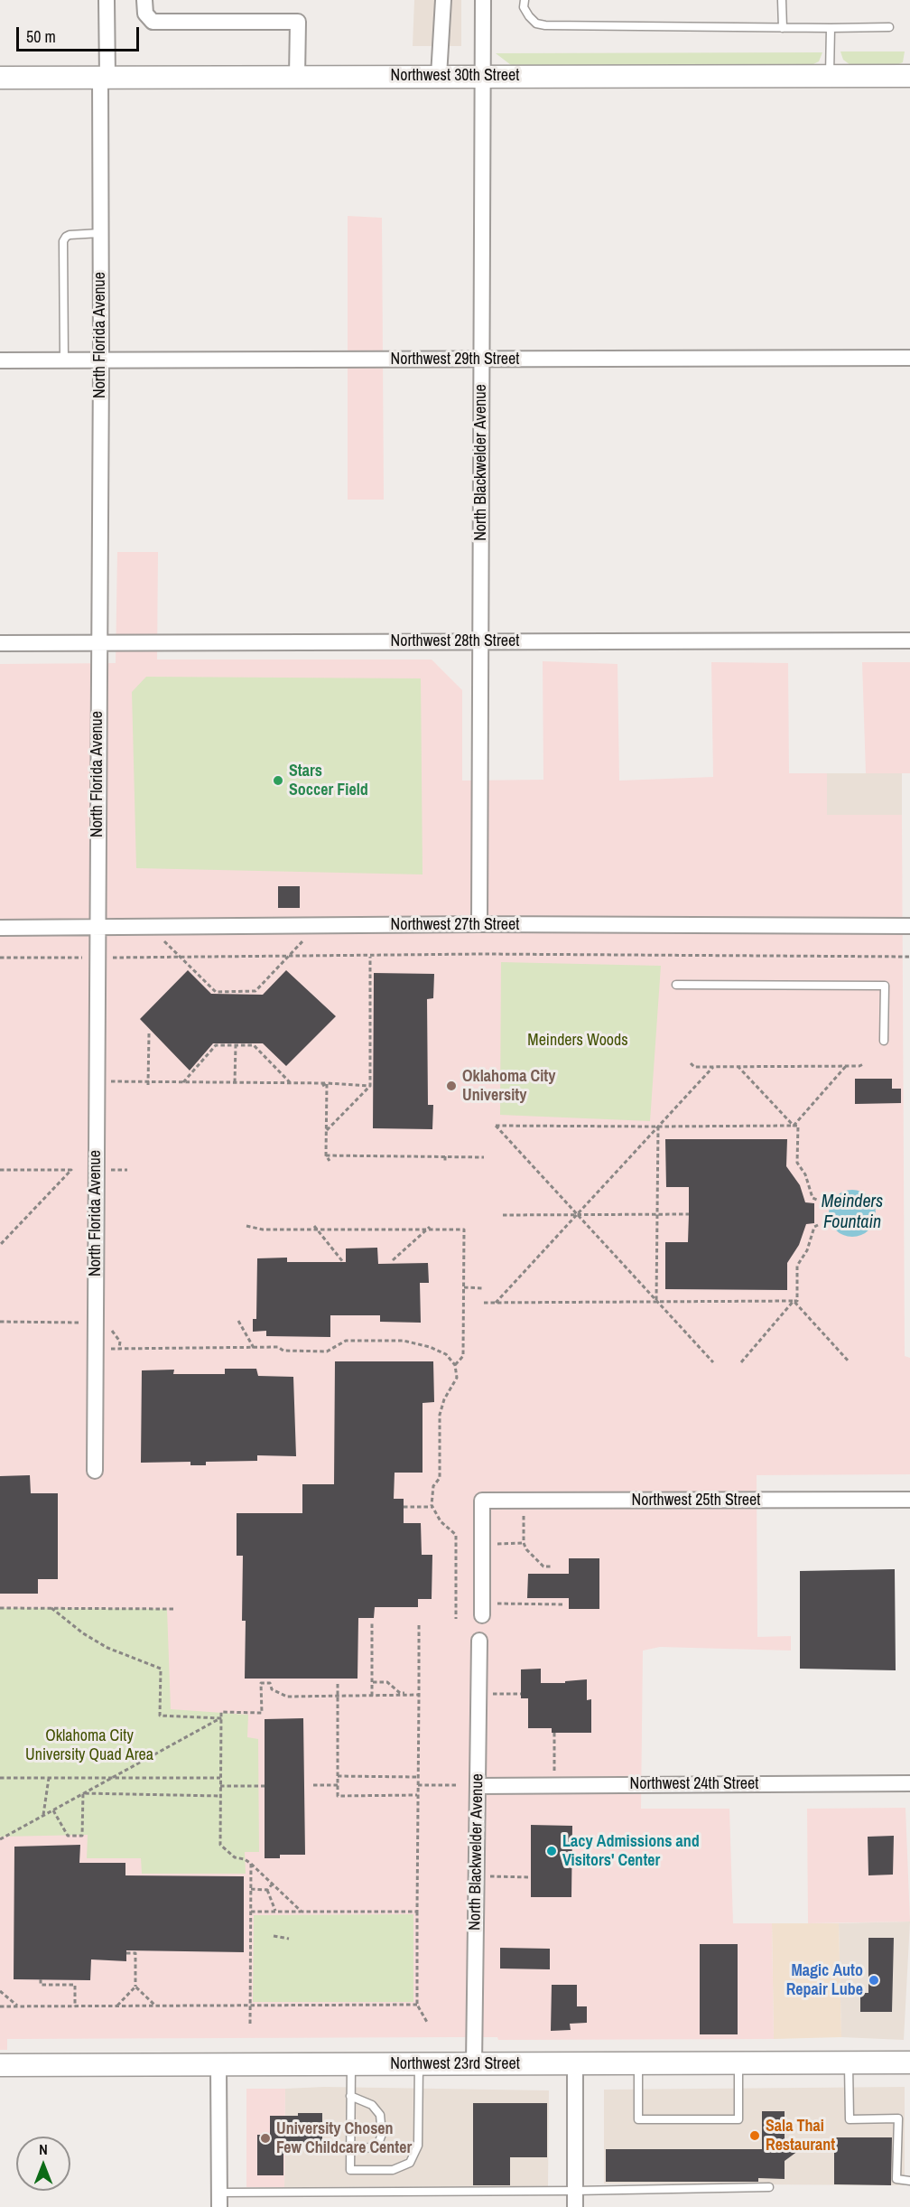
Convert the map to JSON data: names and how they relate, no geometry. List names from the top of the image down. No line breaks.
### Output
{"streets":{"main road":["Northwest 30th Street","Northwest 23rd Street"],"street":["North Florida Avenue","Northwest 29th Street","North Blackwelder Avenue","Northwest 28th Street","Northwest 27th Street","Northwest 25th Street","Northwest 24th Street"]},"crossings":[["Northwest 30th Street","North Florida Avenue"],["Northwest 30th Street","North Blackwelder Avenue"],["North Florida Avenue","Northwest 29th Street"],["North Florida Avenue","Northwest 28th Street"],["North Florida Avenue","Northwest 27th Street"],["Northwest 29th Street","North Blackwelder Avenue"],["North Blackwelder Avenue","Northwest 28th Street"],["North Blackwelder Avenue","Northwest 27th Street"],["North Blackwelder Avenue","Northwest 24th Street"],["North Blackwelder Avenue","Northwest 23rd Street"]],"water":["Meinders Fountain"],"parks":["Meinders Woods","Oklahoma City University Quad Area"],"places":["Stars Soccer Field","Oklahoma City University","Lacy Admissions and Visitors' Center","Magic Auto Repair Lube","Sala Thai Restaurant","University Chosen Few Childcare Center"],"scale_bar":"50 m","north":"top"}
